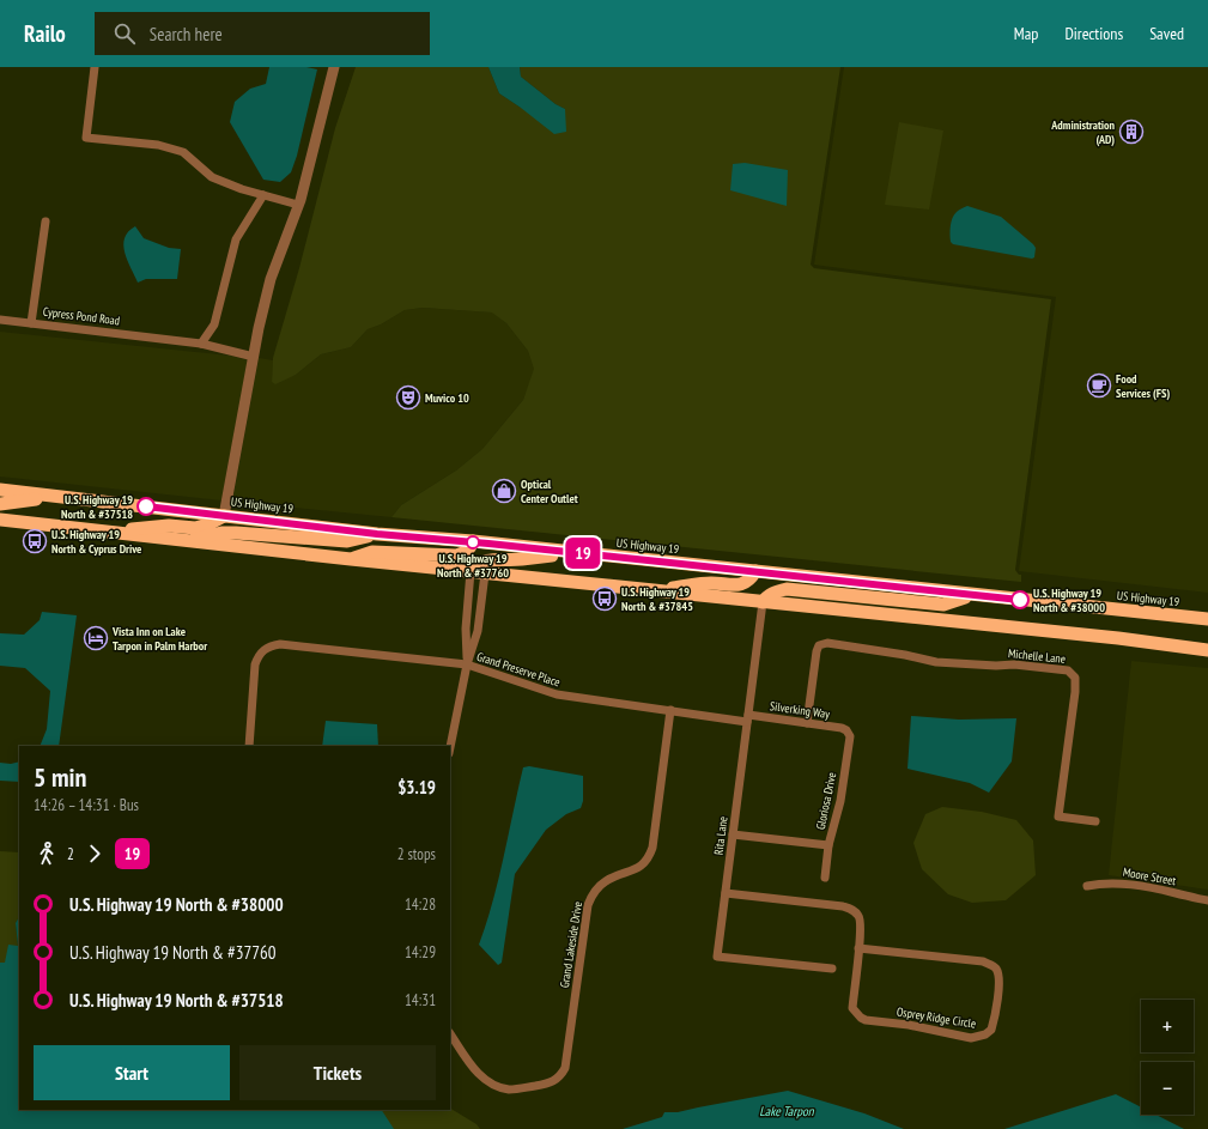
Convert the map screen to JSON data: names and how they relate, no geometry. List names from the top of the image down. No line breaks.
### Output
{"streets":{"highway":["US Highway 19"],"street":["Cypress Pond Road","Michelle Lane","Grand Preserve Place","Silverking Way","Gloriosa Drive","Rita Lane","Moore Street","Grand Lakeside Drive","Osprey Ridge Circle"]},"crossings":[["Michelle Lane","Silverking Way"],["Grand Preserve Place","Silverking Way"],["Grand Preserve Place","Rita Lane"],["Grand Preserve Place","Grand Lakeside Drive"],["Silverking Way","Gloriosa Drive"],["Silverking Way","Rita Lane"],["Rita Lane","Osprey Ridge Circle"]],"water":["Lake Tarpon"],"places":{"building":["Administration (AD)"],"cafe":["Food Services (FS)"],"theatre":["Muvico 10"],"shop":["Optical Center Outlet"],"other":["U.S. Highway 19 North & #37518","U.S. Highway 19 North & #37760","U.S. Highway 19 North & #38000"],"bus stop":["U.S. Highway 19 North & Cyprus Drive","U.S. Highway 19 North & #37845"],"hotel":["Vista Inn on Lake Tarpon in Palm Harbor"]},"lines":["bus line 19"],"page":{"header":"Railo","search":"Search here","nav":["Map","Directions","Saved"],"on_map":"19","heading":["5 min","14:26 – 14:31 · Bus","$3.19"],"legs":["2","19","2 stops"],"list":[{"name":"U.S. Highway 19 North & #38000","value":"14:28"},{"name":"U.S. Highway 19 North & #37760","value":"14:29"},{"name":"U.S. Highway 19 North & #37518","value":"14:31"}],"map_buttons":["+","−"],"buttons":["Start","Tickets"]}}
